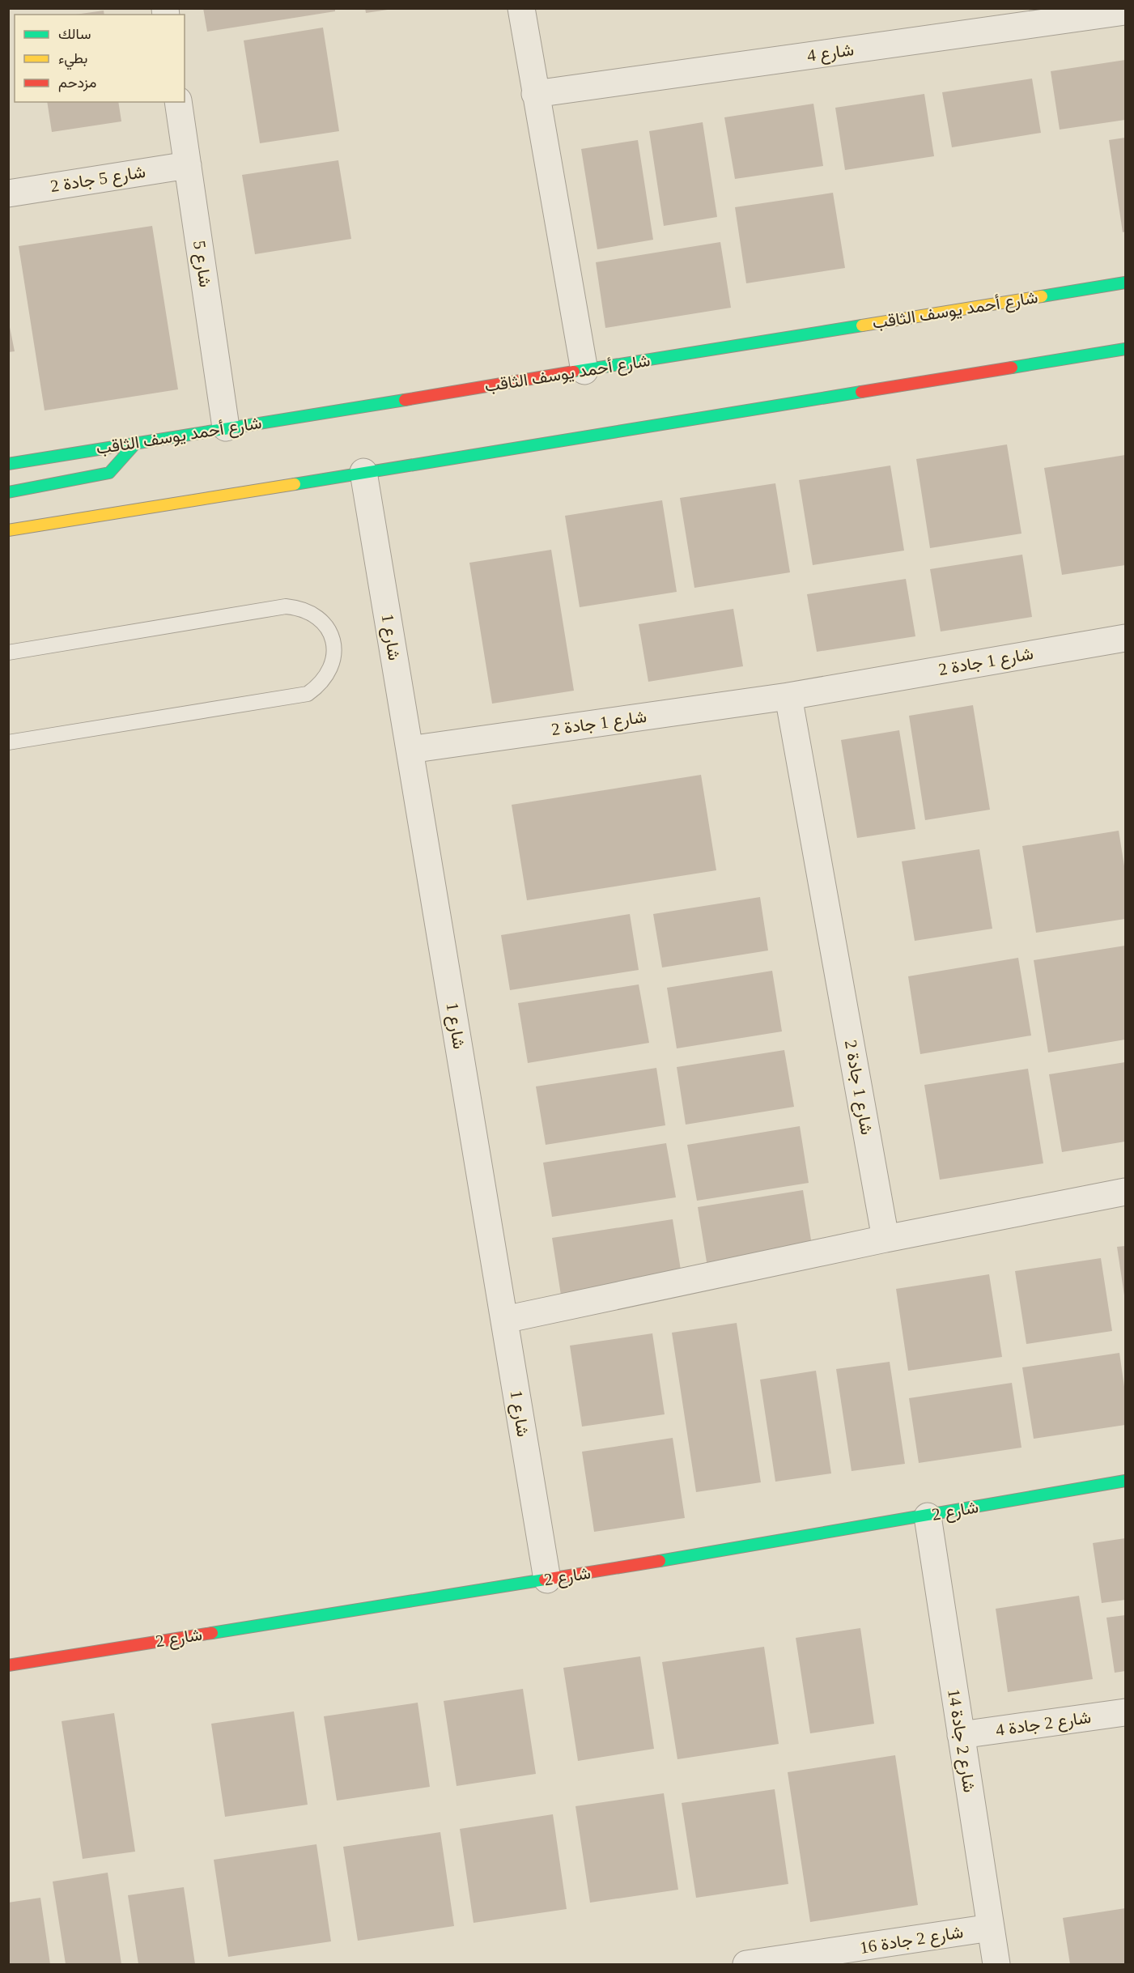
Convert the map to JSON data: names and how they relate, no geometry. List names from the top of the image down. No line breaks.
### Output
{"streets":{"street":["شارع 4","شارع 5 جادة 2","شارع 5","شارع أحمد يوسف الثاقب","شارع 1","شارع 1 جادة 2","شارع 2","شارع 2 جادة 4","شارع 2 جادة 14","شارع 2 جادة 16"]},"crossings":[["شارع 5 جادة 2","شارع 5"],["شارع 5","شارع أحمد يوسف الثاقب"],["شارع 1","شارع 1 جادة 2"],["شارع 1","شارع 2"],["شارع 2","شارع 2 جادة 14"],["شارع 2 جادة 4","شارع 2 جادة 14"],["شارع 2 جادة 14","شارع 2 جادة 16"]],"legend":["سالك","بطيء","مزدحم"]}
